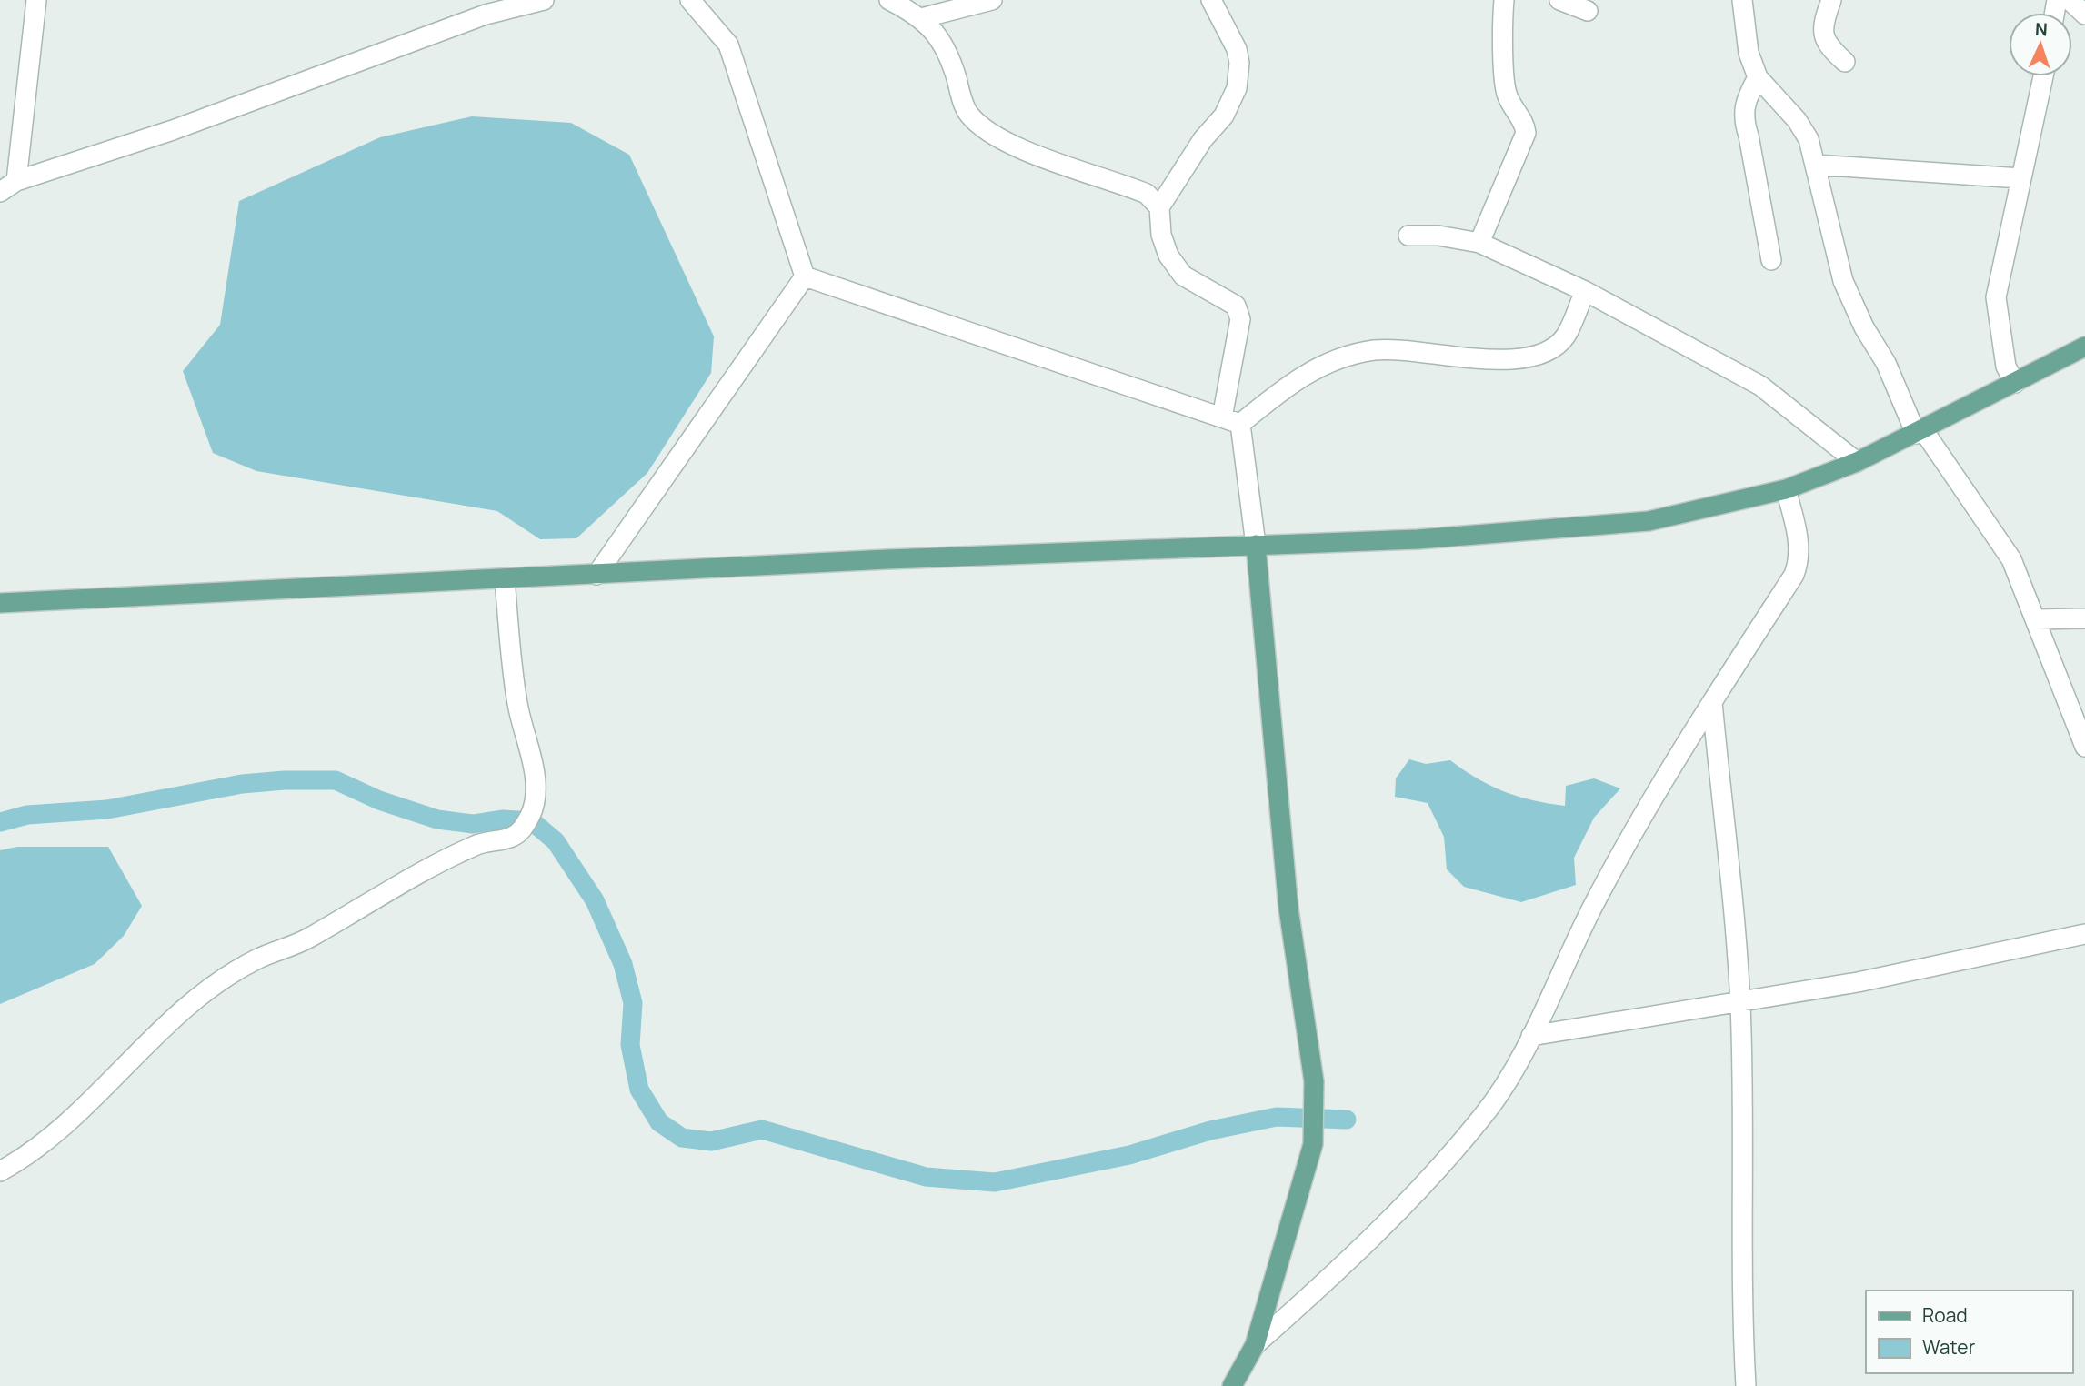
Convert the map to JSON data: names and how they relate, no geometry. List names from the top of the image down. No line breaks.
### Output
{"legend":["Road","Water"],"north":"top"}
